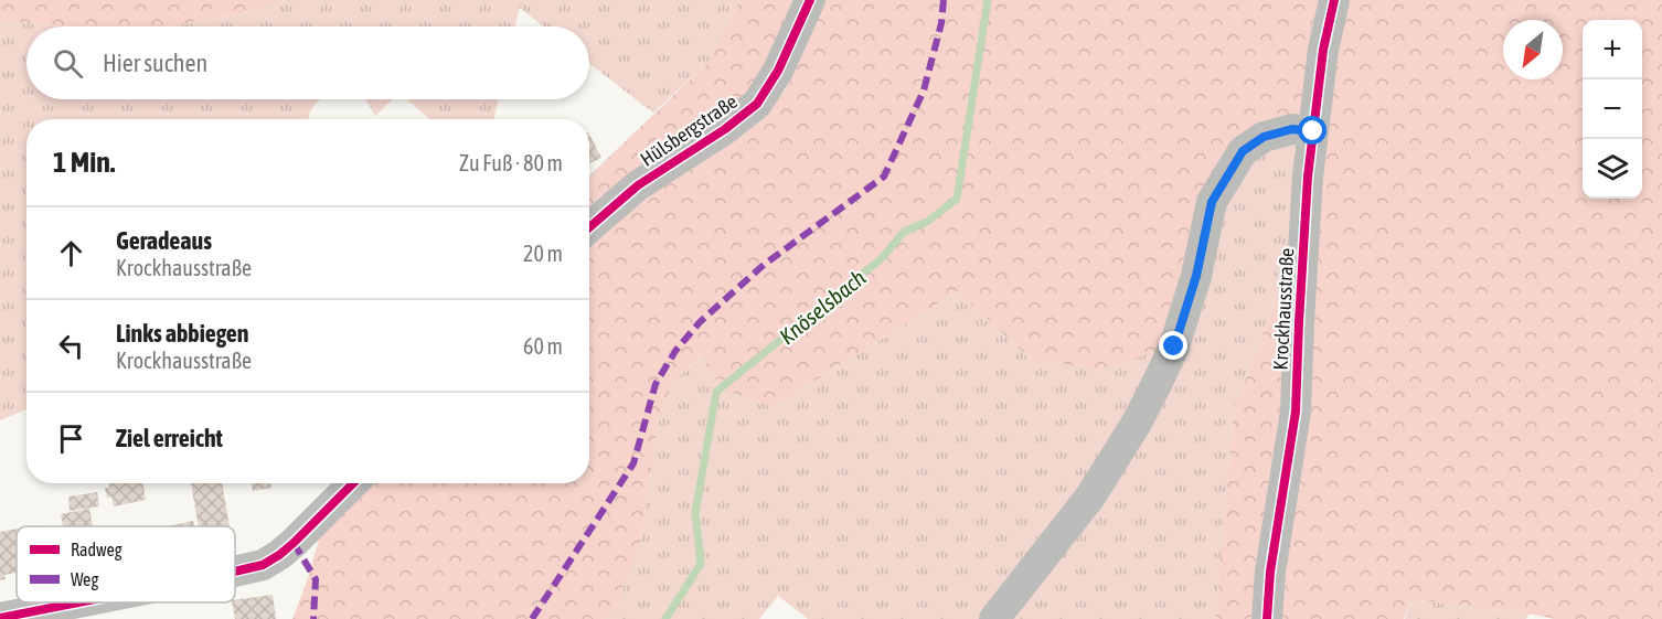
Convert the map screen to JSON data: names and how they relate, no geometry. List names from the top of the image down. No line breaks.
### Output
{"streets":{"street":["Hülsbergstraße","Krockhausstraße"]},"water":["Knöselsbach"],"legend":["Radweg","Weg"],"north":"bottom left","page":{"map_buttons":["+","−"],"search":"Hier suchen","heading":["1 Min.","Zu Fuß · 80 m"],"list":[["Geradeaus","Krockhausstraße","20 m"],["Links abbiegen","Krockhausstraße","60 m"],"Ziel erreicht"]}}
